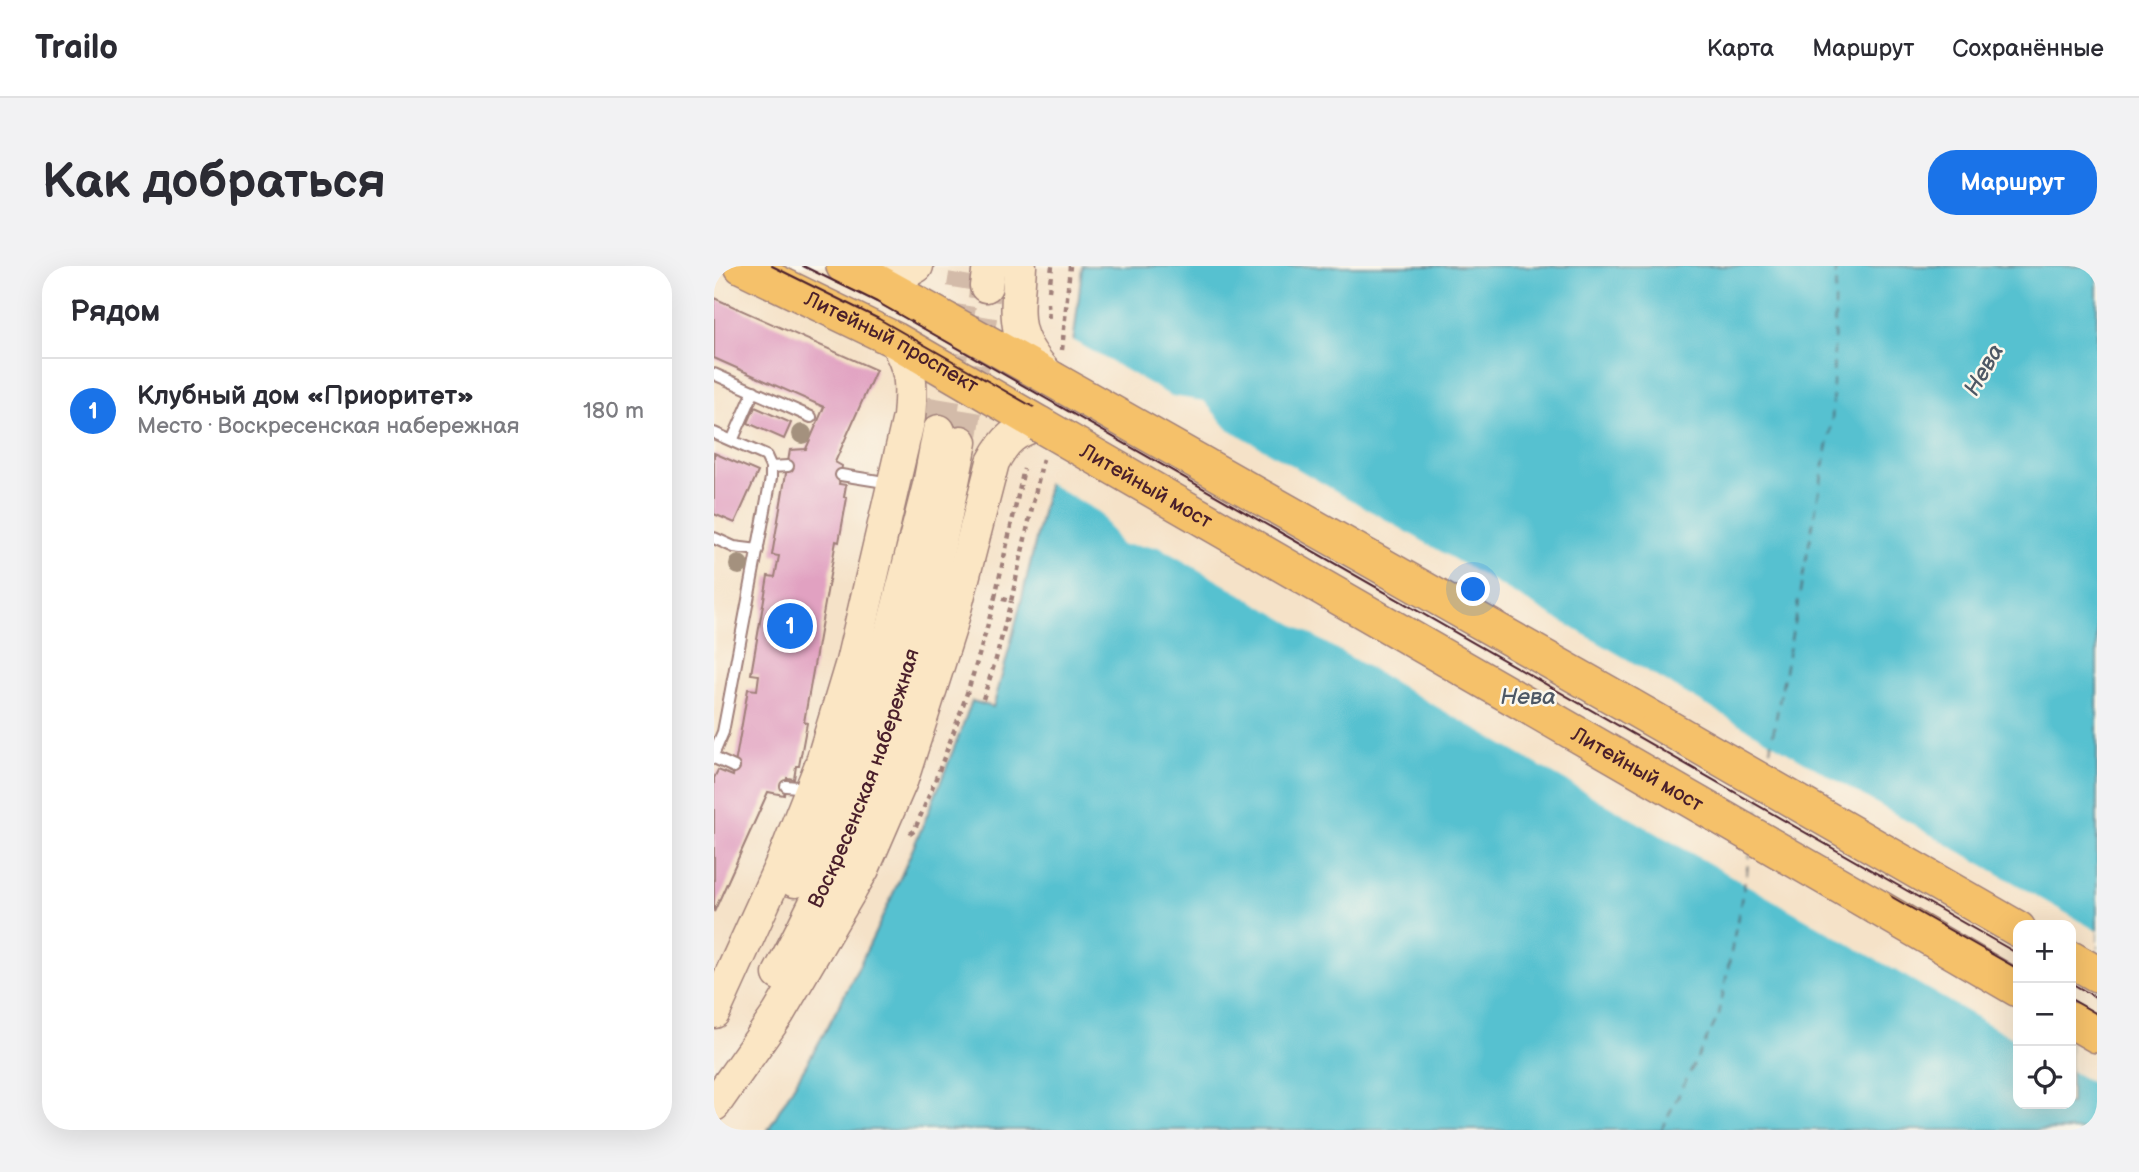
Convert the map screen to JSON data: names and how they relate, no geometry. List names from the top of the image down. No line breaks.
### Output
{"streets":{"main road":["Литейный проспект","Литейный мост","Воскресенская набережная"]},"crossings":[["Литейный проспект","Литейный мост"]],"water":["Нева"],"page":{"header":"Trailo","nav":["Карта","Маршрут","Сохранённые"],"buttons":"Маршрут","title":"Как добраться","heading":"Рядом","list":[{"mark":"1","name":"Клубный дом «Приоритет»","note":"Место · Воскресенская набережная","value":"180 m"}],"pins":"1","map_buttons":["+","−"]}}
